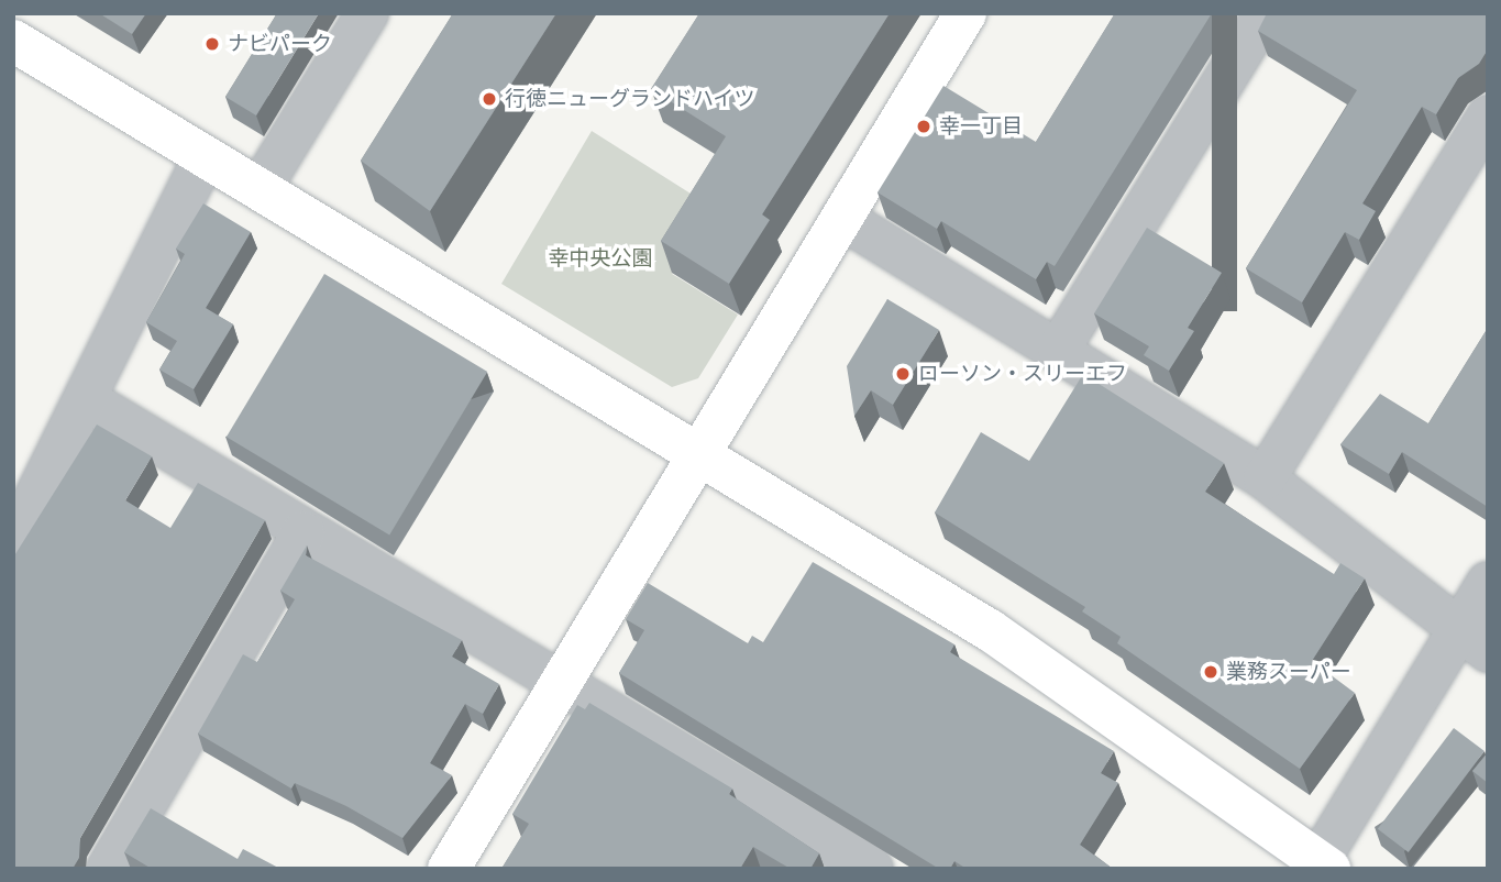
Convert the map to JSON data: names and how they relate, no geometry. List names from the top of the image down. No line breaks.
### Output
{"parks":["幸中央公園"],"places":["ナビパーク","行徳ニューグランドハイツ","幸一丁目","ローソン・スリーエフ","業務スーパー"]}
